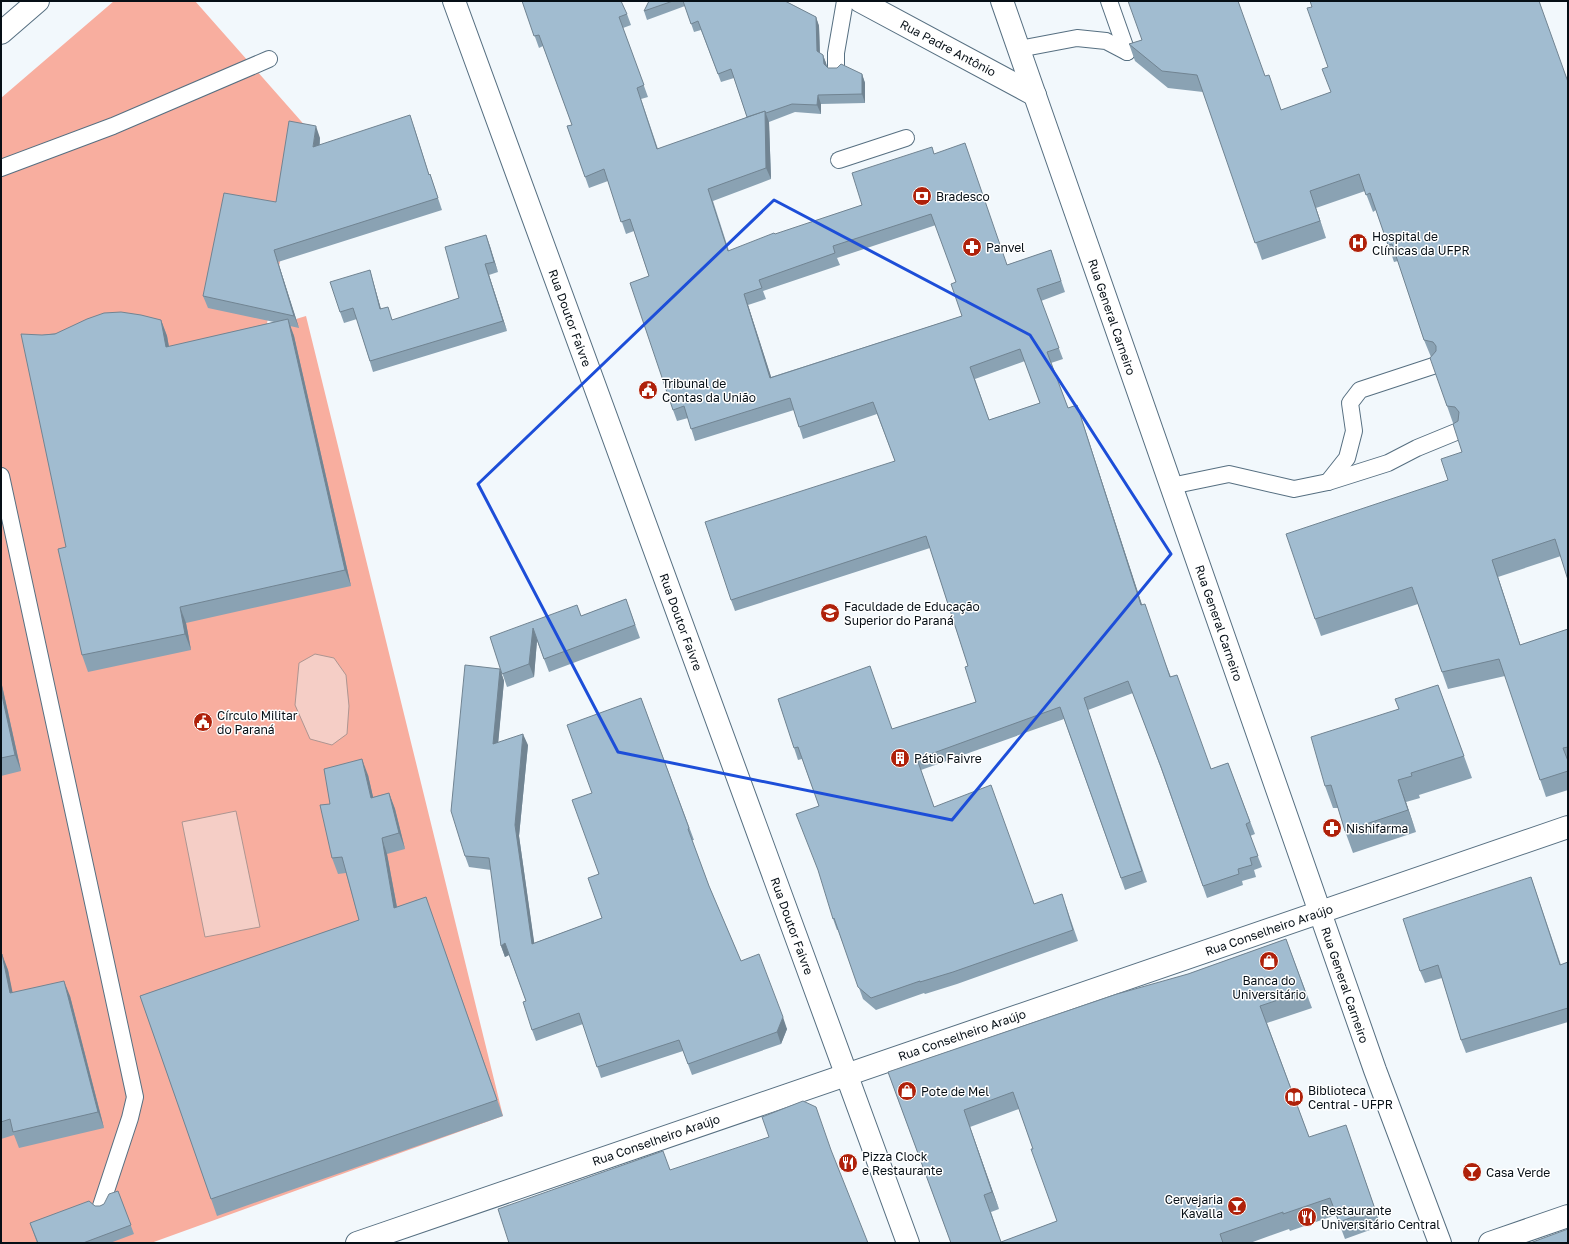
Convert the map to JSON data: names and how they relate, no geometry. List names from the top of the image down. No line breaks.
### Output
{"streets":{"street":["Rua Padre Antônio","Rua General Carneiro","Rua Doutor Faivre","Rua Conselheiro Araújo"]},"crossings":[["Rua Padre Antônio","Rua General Carneiro"],["Rua General Carneiro","Rua Conselheiro Araújo"],["Rua Doutor Faivre","Rua Conselheiro Araújo"]],"places":{"bank":["Bradesco"],"hospital":["Hospital de Clínicas da UFPR"],"pharmacy":["Panvel","Nishifarma"],"public building":["Tribunal de Contas da União","Círculo Militar do Paraná"],"school or university":["Faculdade de Educação Superior do Paraná"],"building":["Pátio Faivre"],"shop":["Banca do Universitário","Pote de Mel"],"library":["Biblioteca Central - UFPR"],"restaurant":["Pizza Clock e Restaurante","Restaurante Universitário Central"],"bar":["Casa Verde","Cervejaria Kavalla"]}}
